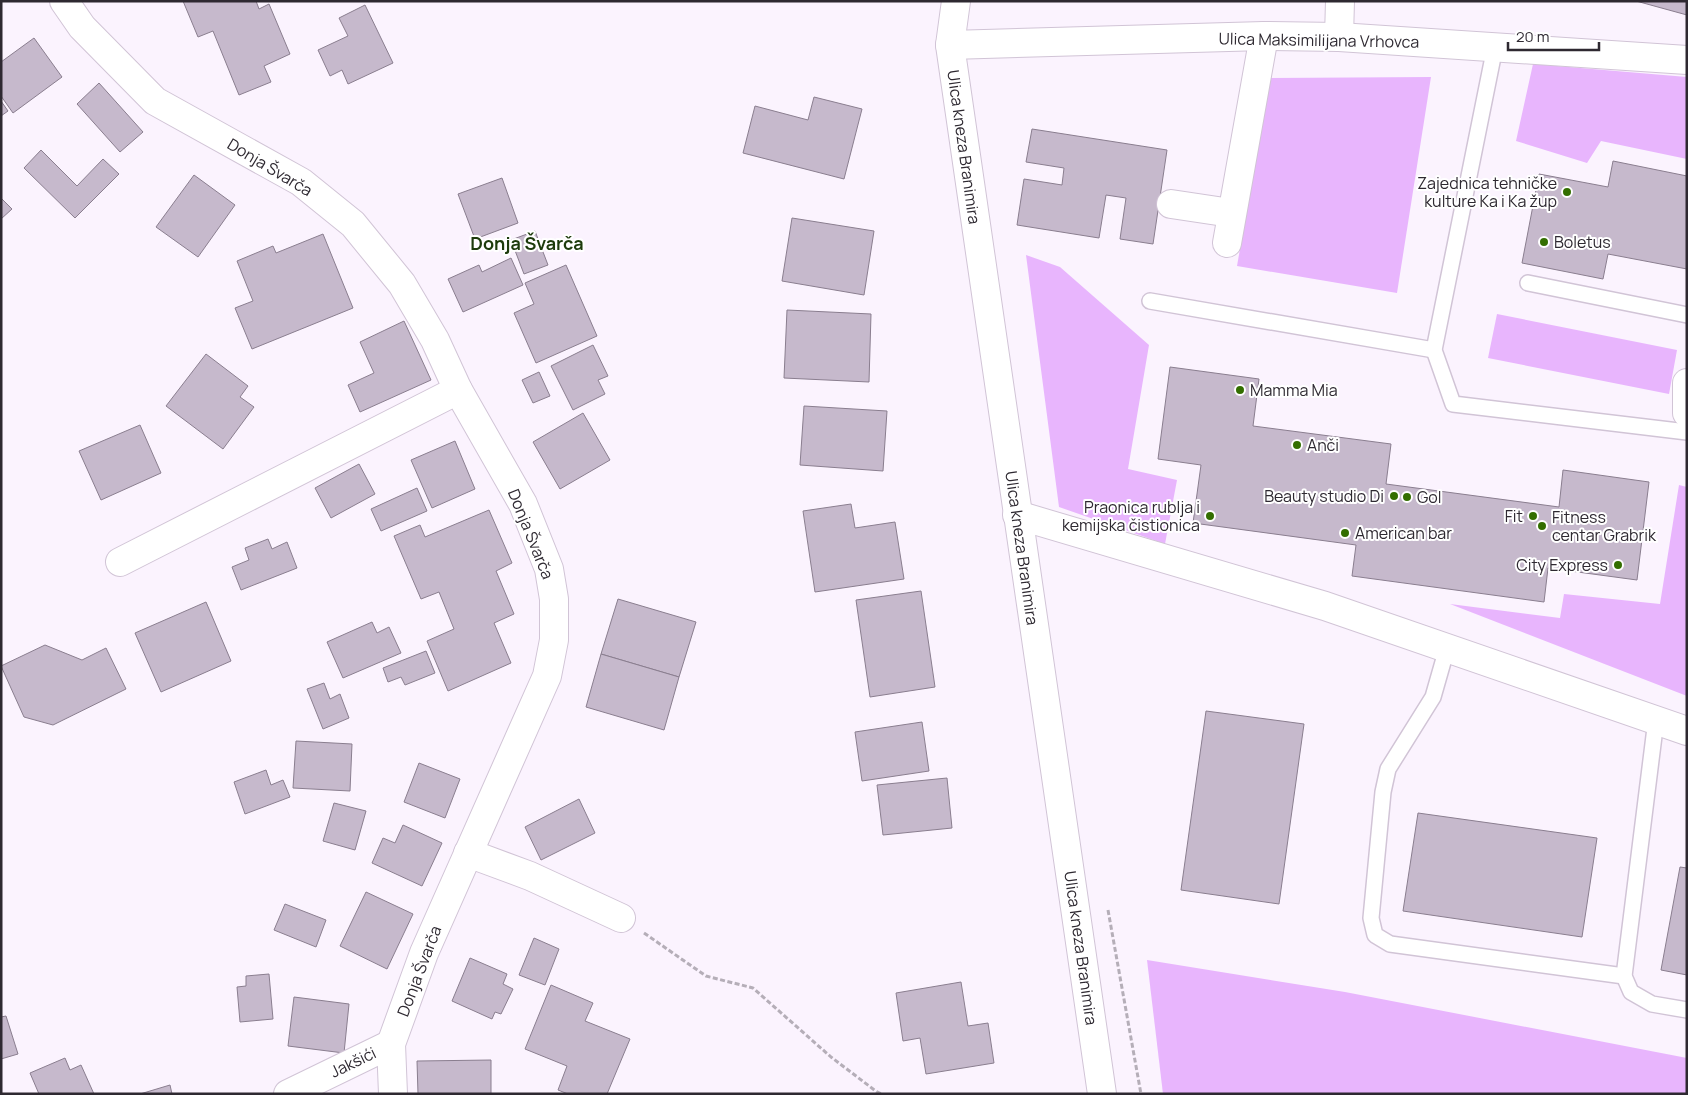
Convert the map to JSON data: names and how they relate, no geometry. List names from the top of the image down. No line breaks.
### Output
{"streets":{"street":["Ulica Maksimilijana Vrhovca","Ulica kneza Branimira","Donja Švarča","Jakšići"]},"crossings":[["Ulica Maksimilijana Vrhovca","Ulica kneza Branimira"],["Donja Švarča","Jakšići"]],"districts":["Donja Švarča"],"places":["Zajednica tehničke kulture Ka i Ka žup","Boletus","Mamma Mia","Anči","Beauty studio Di","Gol","Praonica rublja i kemijska čistionica","Fit","Fitness centar Grabrik","American bar","City Express"],"scale_bar":"20 m"}
